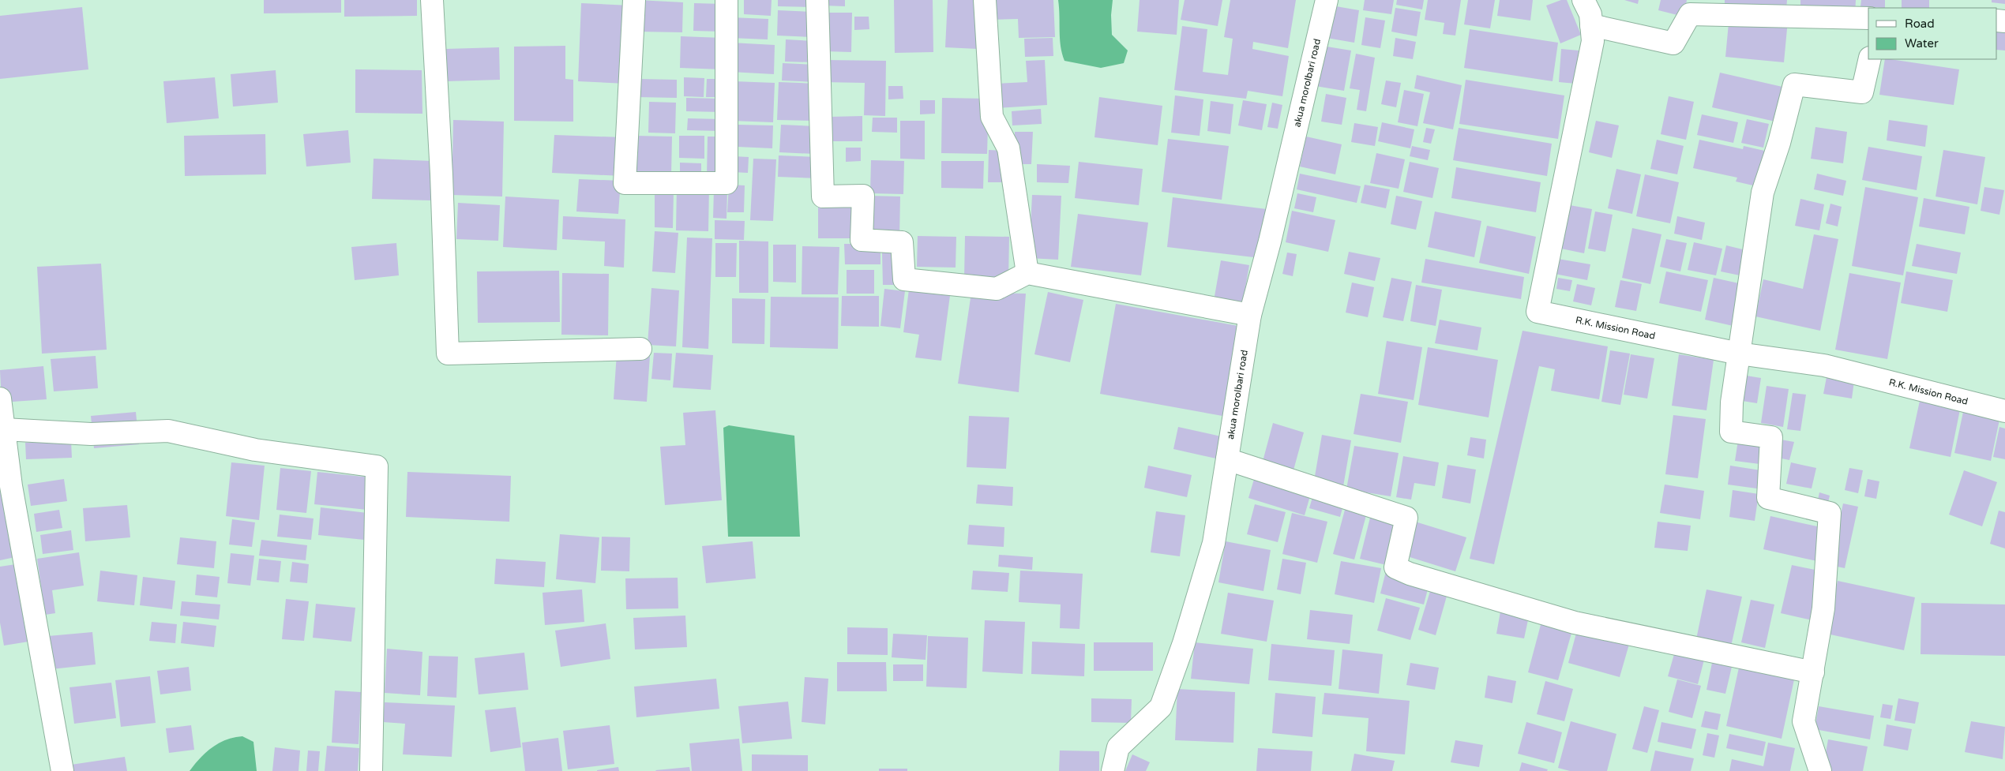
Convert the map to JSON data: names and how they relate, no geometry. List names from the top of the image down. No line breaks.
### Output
{"streets":{"street":["akua morolbari road","R.K. Mission Road"]},"legend":["Road","Water"]}
